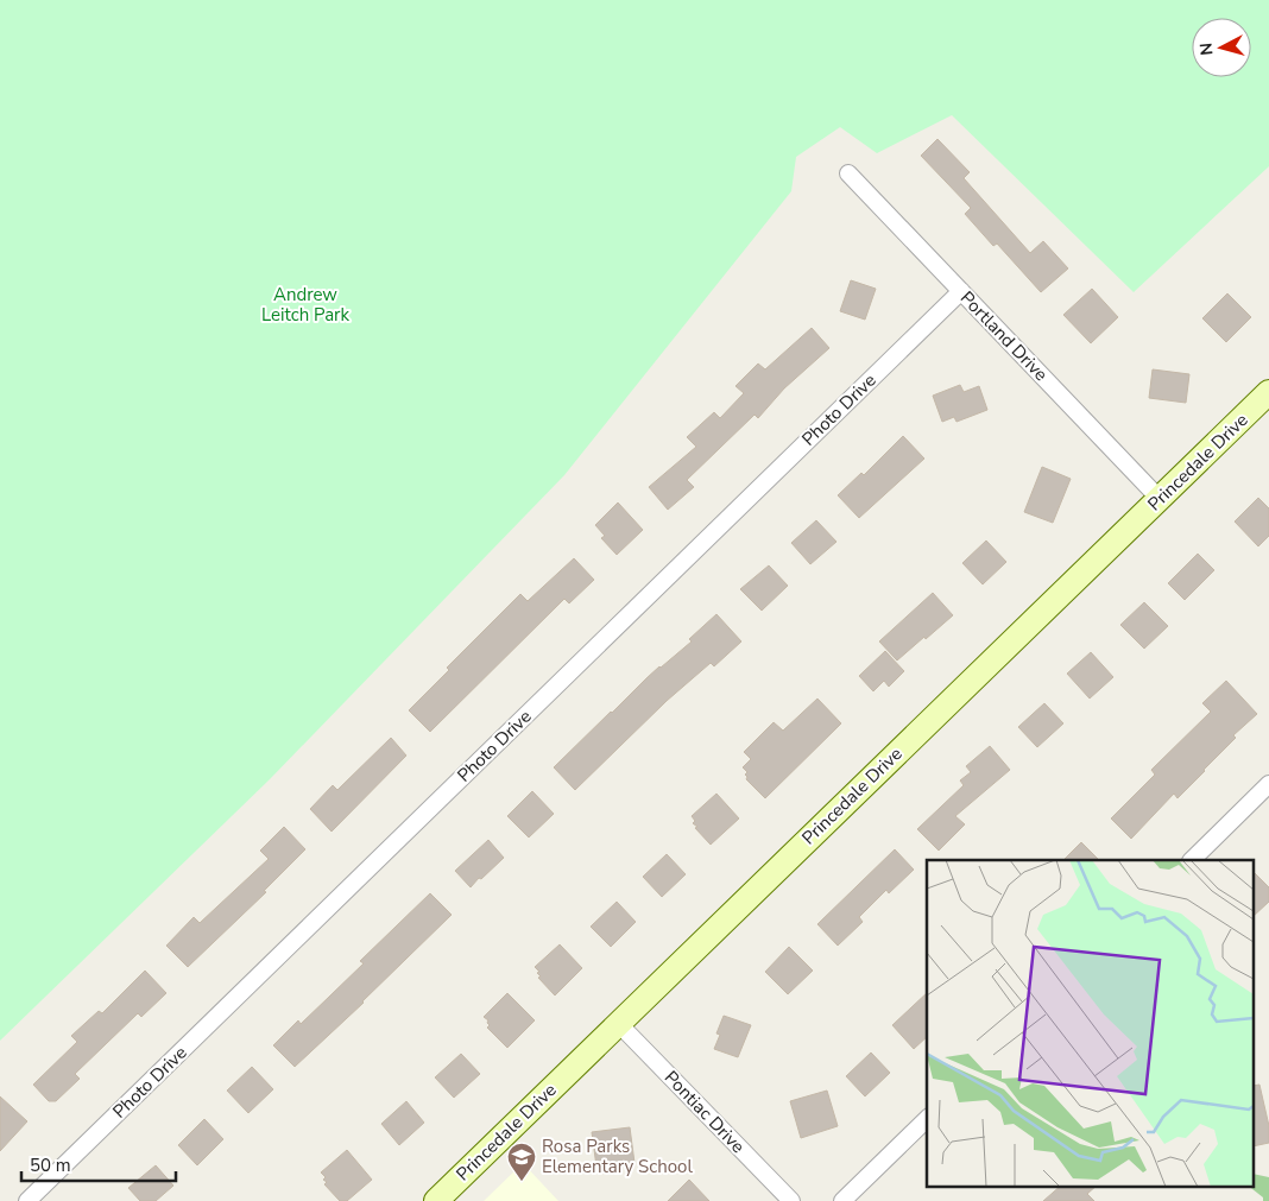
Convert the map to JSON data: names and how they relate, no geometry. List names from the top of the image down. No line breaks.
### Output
{"streets":{"street":["Portland Drive","Photo Drive","Princedale Drive","Pontiac Drive"]},"crossings":[["Portland Drive","Photo Drive"],["Portland Drive","Princedale Drive"],["Princedale Drive","Pontiac Drive"]],"parks":["Andrew Leitch Park"],"places":{"school or university":["Rosa Parks Elementary School"]},"scale_bar":"50 m","north":"left"}
